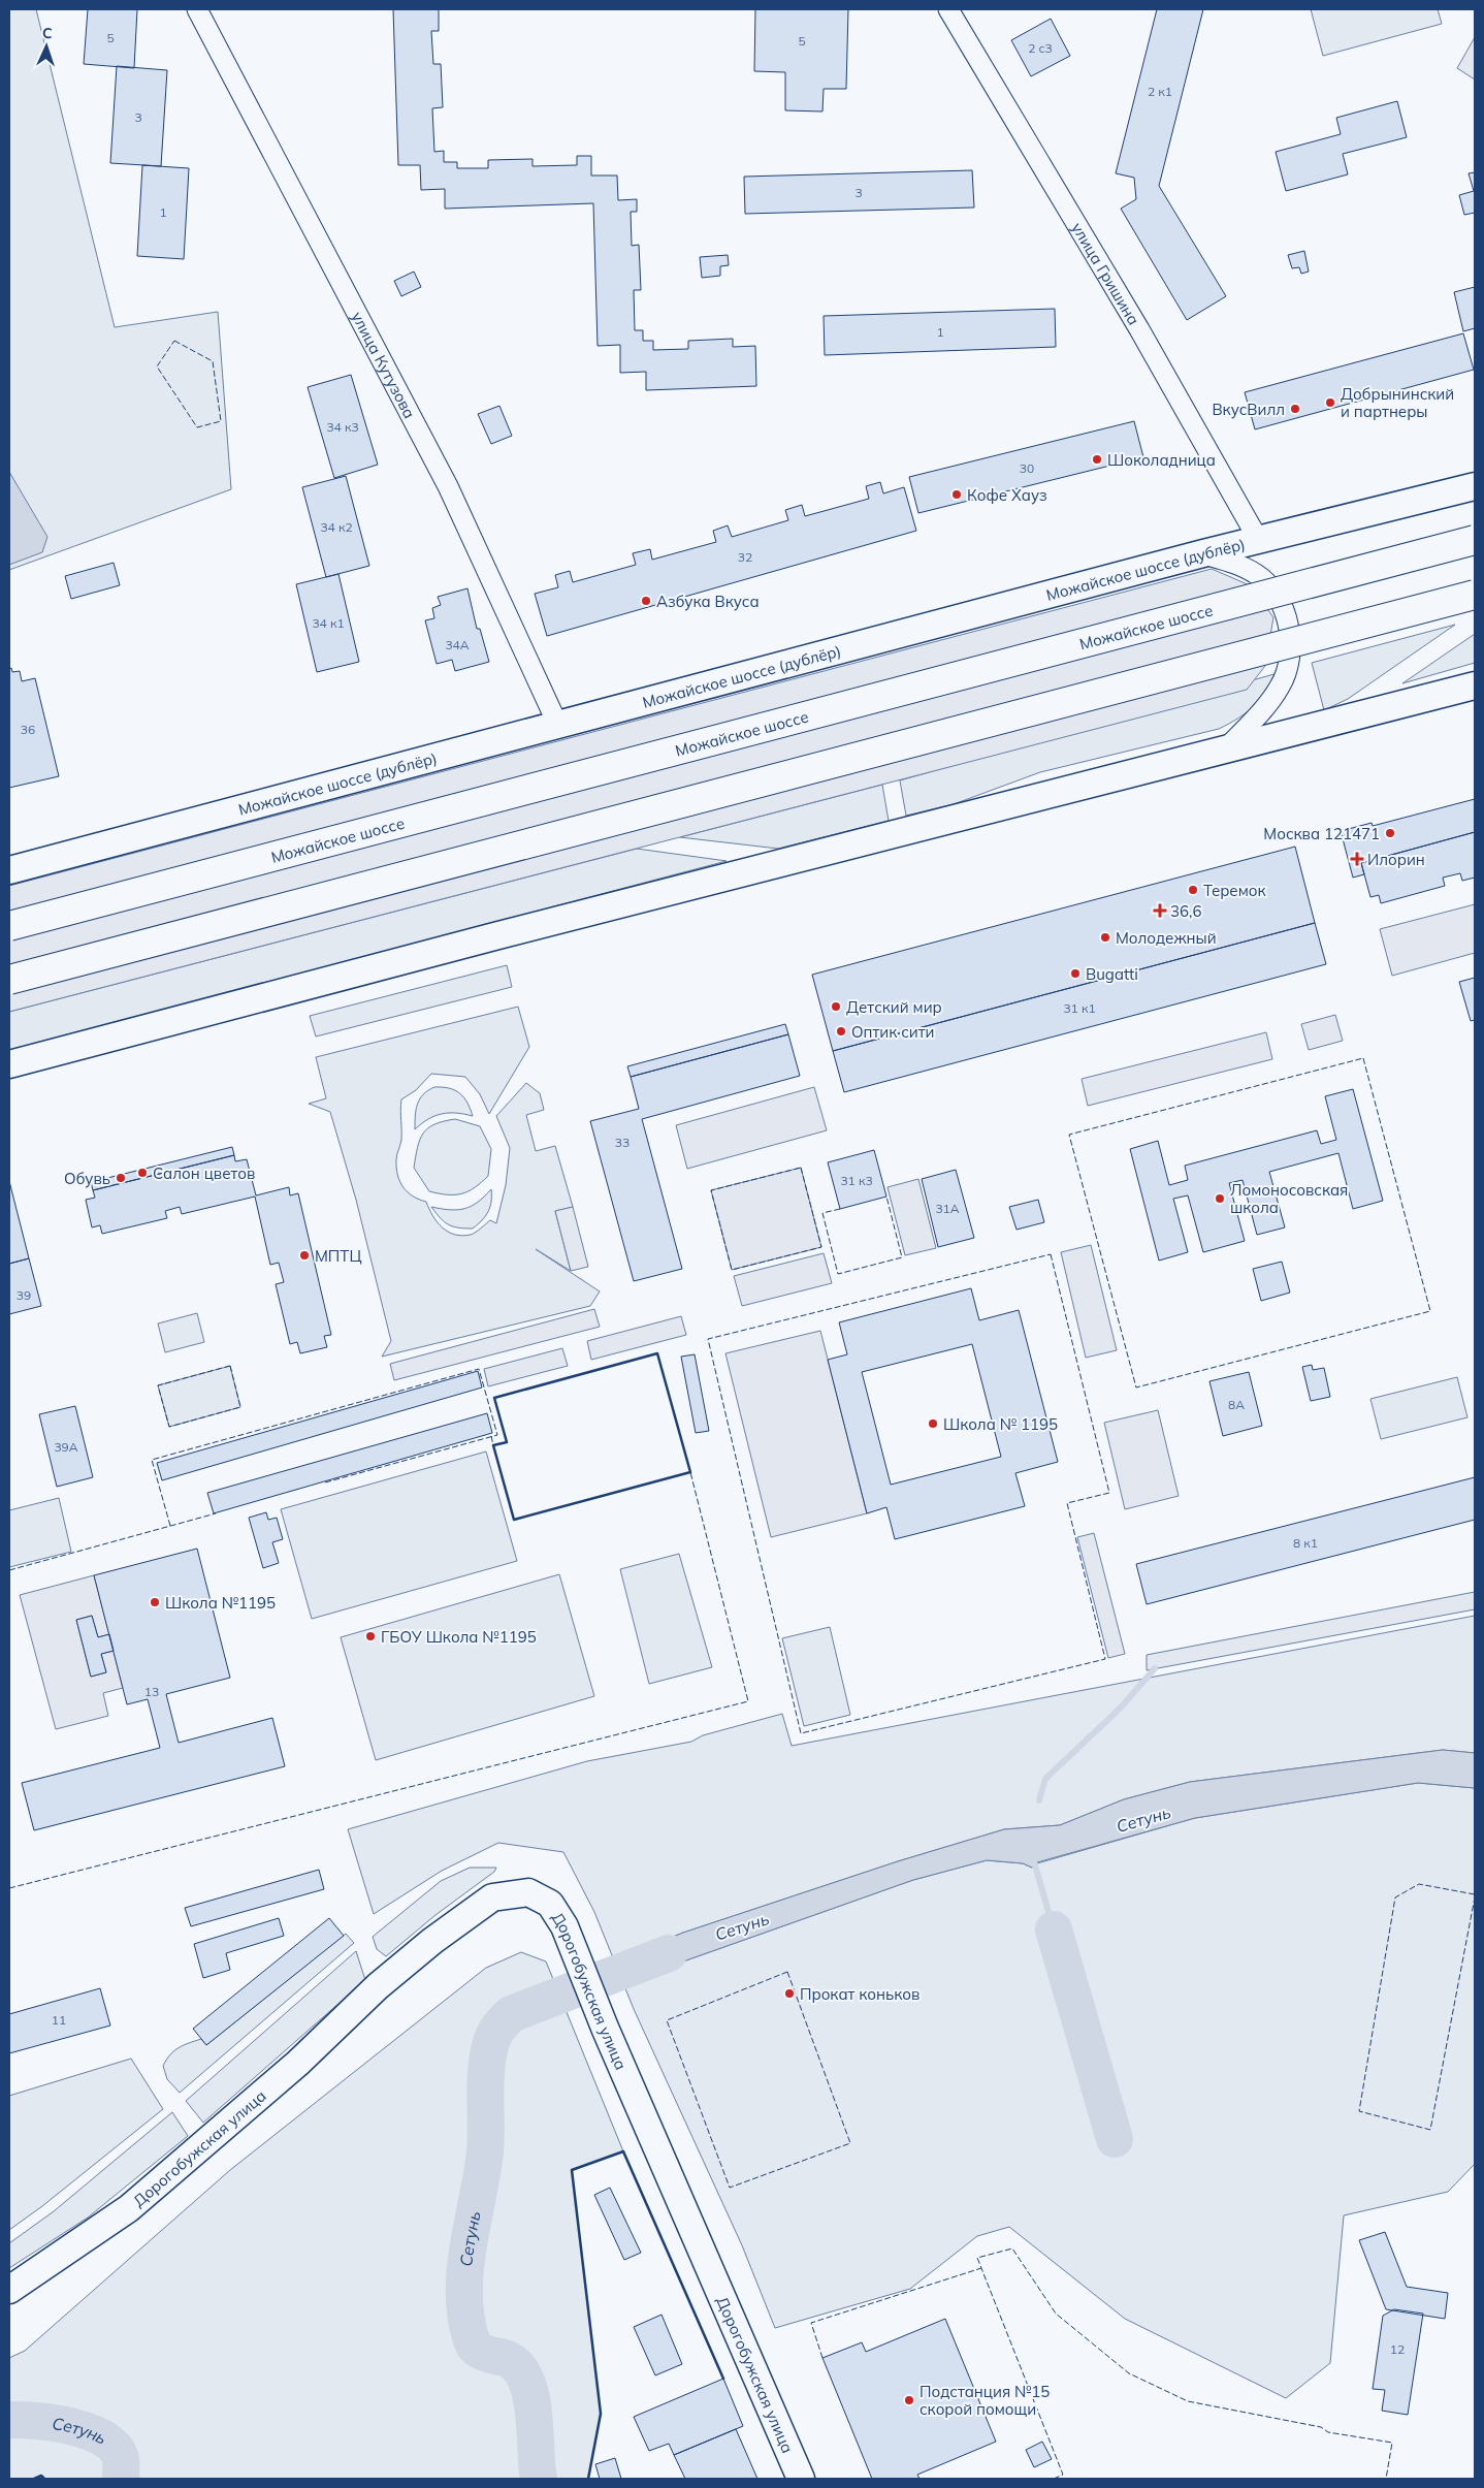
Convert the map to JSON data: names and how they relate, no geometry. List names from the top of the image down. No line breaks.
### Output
{"streets":{"main road":["Можайское шоссе (дублёр)","Можайское шоссе","Дорогобужская улица"],"street":["улица Гришина","улица Кутузова"]},"crossings":[["улица Гришина","Можайское шоссе (дублёр)"],["улица Кутузова","Можайское шоссе (дублёр)"]],"water":["Сетунь"],"places":{"other":["Добрынинский и партнеры","ВкусВилл","Шоколадница","Кофе Хауз","Азбука Вкуса","Москва 121471","Теремок","Молодежный","Bugatti","Детский мир","Оптик сити","Салон цветов","Обувь","Ломоносовская школа","МПТЦ","Школа № 1195","Школа №1195","ГБОУ Школа №1195","Прокат коньков","Подстанция №15 скорой помощи"],"health":["Илорин","36,6"]},"house_numbers":["5","5","2 с3","2 к1","3","3","1","1","34 к3","30","34 к2","32","34 к1","34А","36","31 к1","33","31 к3","31А","39","8А","39А","8 к1","13","11","12"],"north":"top"}
